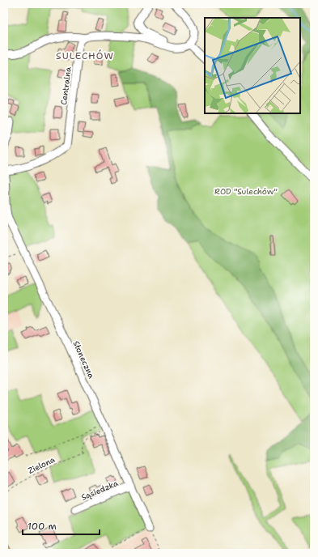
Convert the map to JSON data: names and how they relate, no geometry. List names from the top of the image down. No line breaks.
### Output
{"streets":{"street":["Centralna","Słoneczna","Sąsiedzka"],"path":["Zielona"]},"crossings":[["Centralna","Słoneczna"],["Słoneczna","Sąsiedzka"]],"districts":["SULECHÓW"],"parks":["ROD \"Sulechów\""],"scale_bar":"100 m"}
